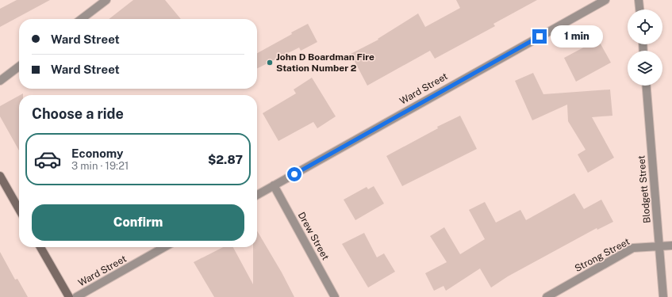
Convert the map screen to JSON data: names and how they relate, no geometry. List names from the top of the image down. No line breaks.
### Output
{"streets":{"street":["Ward Street","Blodgett Street","Drew Street","Strong Street"]},"crossings":[["Ward Street","Drew Street"],["Blodgett Street","Strong Street"]],"places":["John D Boardman Fire Station Number 2"],"page":{"banner":["Ward Street","Ward Street"],"bubble":"1 min","heading":"Choose a ride","list":[{"name":"Economy","note":"3 min · 19:21","value":"$2.87"}],"buttons":"Confirm"}}
